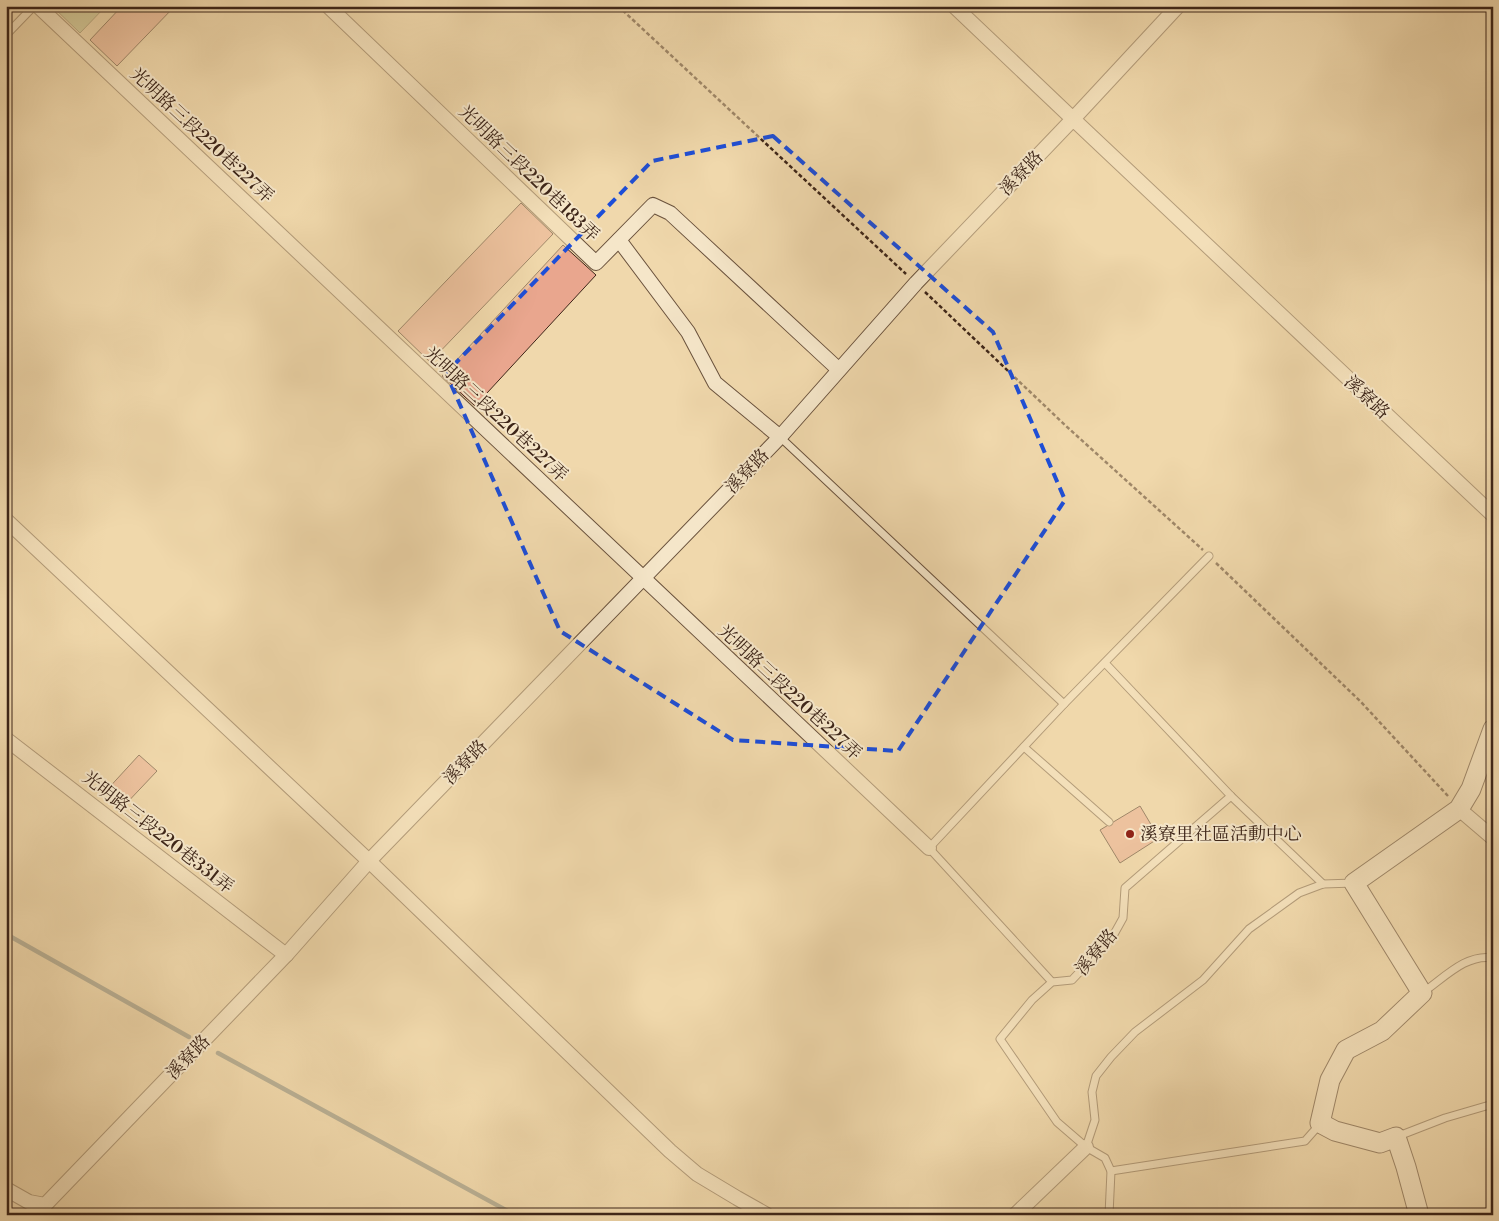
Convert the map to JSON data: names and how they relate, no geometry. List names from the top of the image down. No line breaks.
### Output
{"streets":{"street":["光明路三段220巷227弄","光明路三段220巷183弄","溪寮路","光明路三段220巷331弄"]},"crossings":[["光明路三段220巷227弄","溪寮路"],["光明路三段220巷183弄","溪寮路"],["溪寮路","光明路三段220巷331弄"]],"places":["溪寮里社區活動中心"]}
